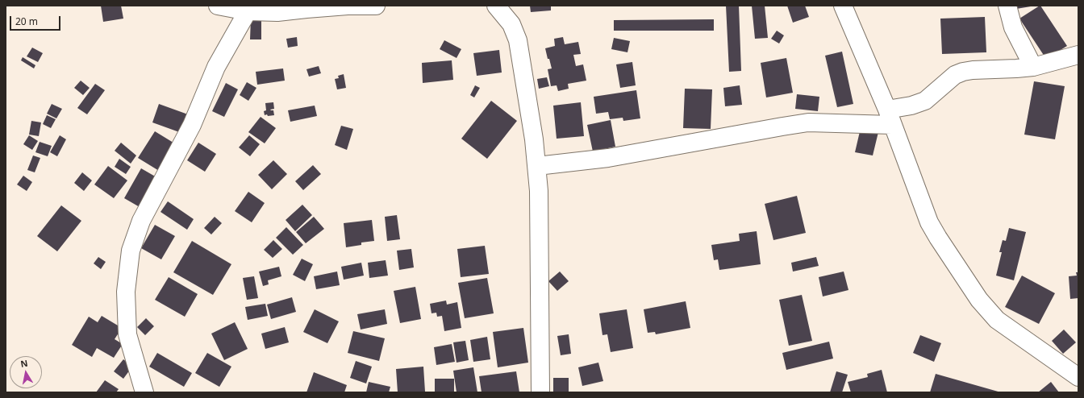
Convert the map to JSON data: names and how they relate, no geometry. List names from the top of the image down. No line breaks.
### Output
{"scale_bar":"20 m","north":"top"}
